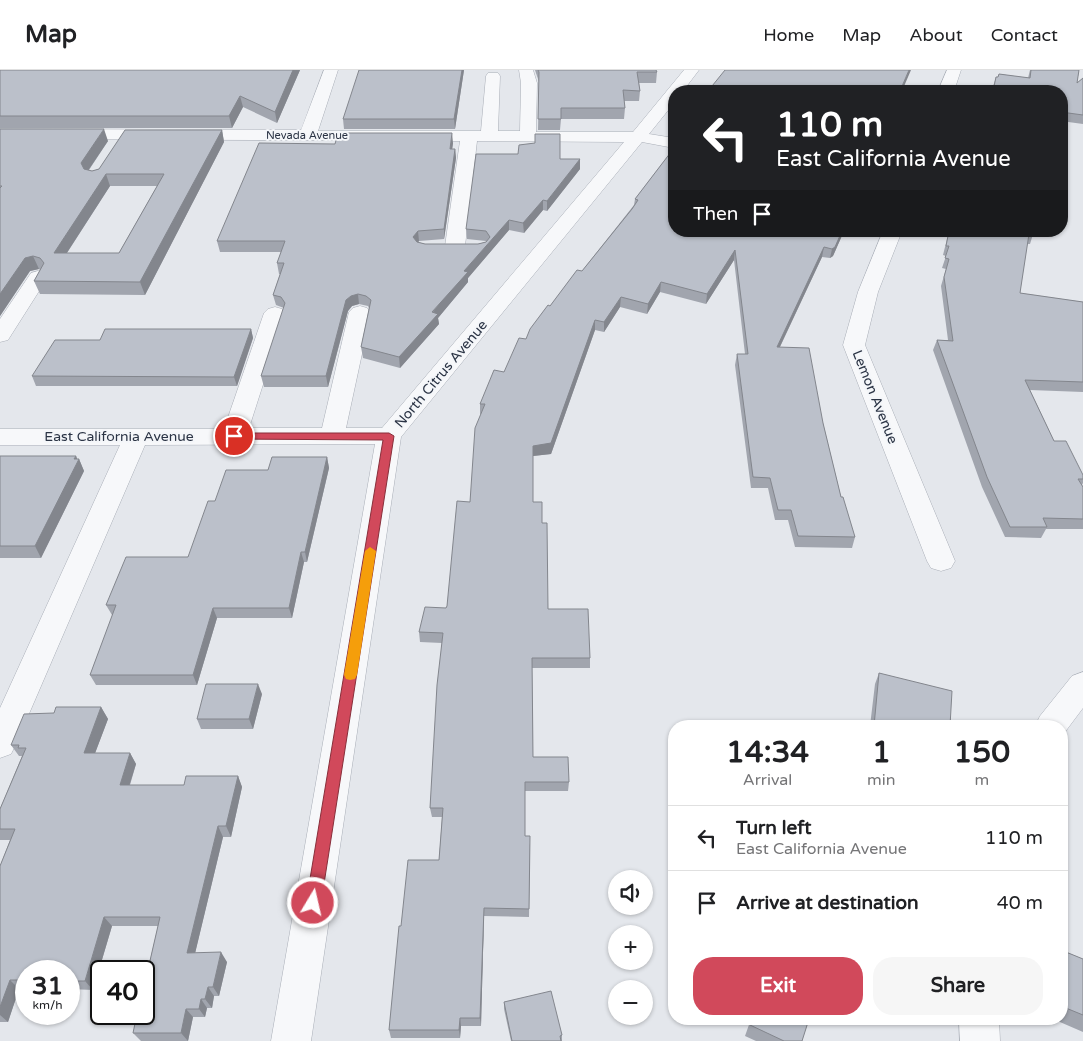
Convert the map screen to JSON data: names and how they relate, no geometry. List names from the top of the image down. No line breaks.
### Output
{"streets":{"street":["Nevada Avenue","North Citrus Avenue","Lemon Avenue","East California Avenue"]},"crossings":[["Nevada Avenue","North Citrus Avenue"],["North Citrus Avenue","East California Avenue"]],"page":{"header":"Map","nav":["Home","Map","About","Contact"],"turn":["110 m","East California Avenue"],"then":"Then","eta":["14:34","Arrival","1","min","150","m"],"list":[{"name":"Turn left","note":"East California Avenue","value":"110 m"},{"name":"Arrive at destination","value":"40 m"}],"map_buttons":["+","−"],"buttons":["Exit","Share"],"speed":"31 km/h","limit":"40"}}
